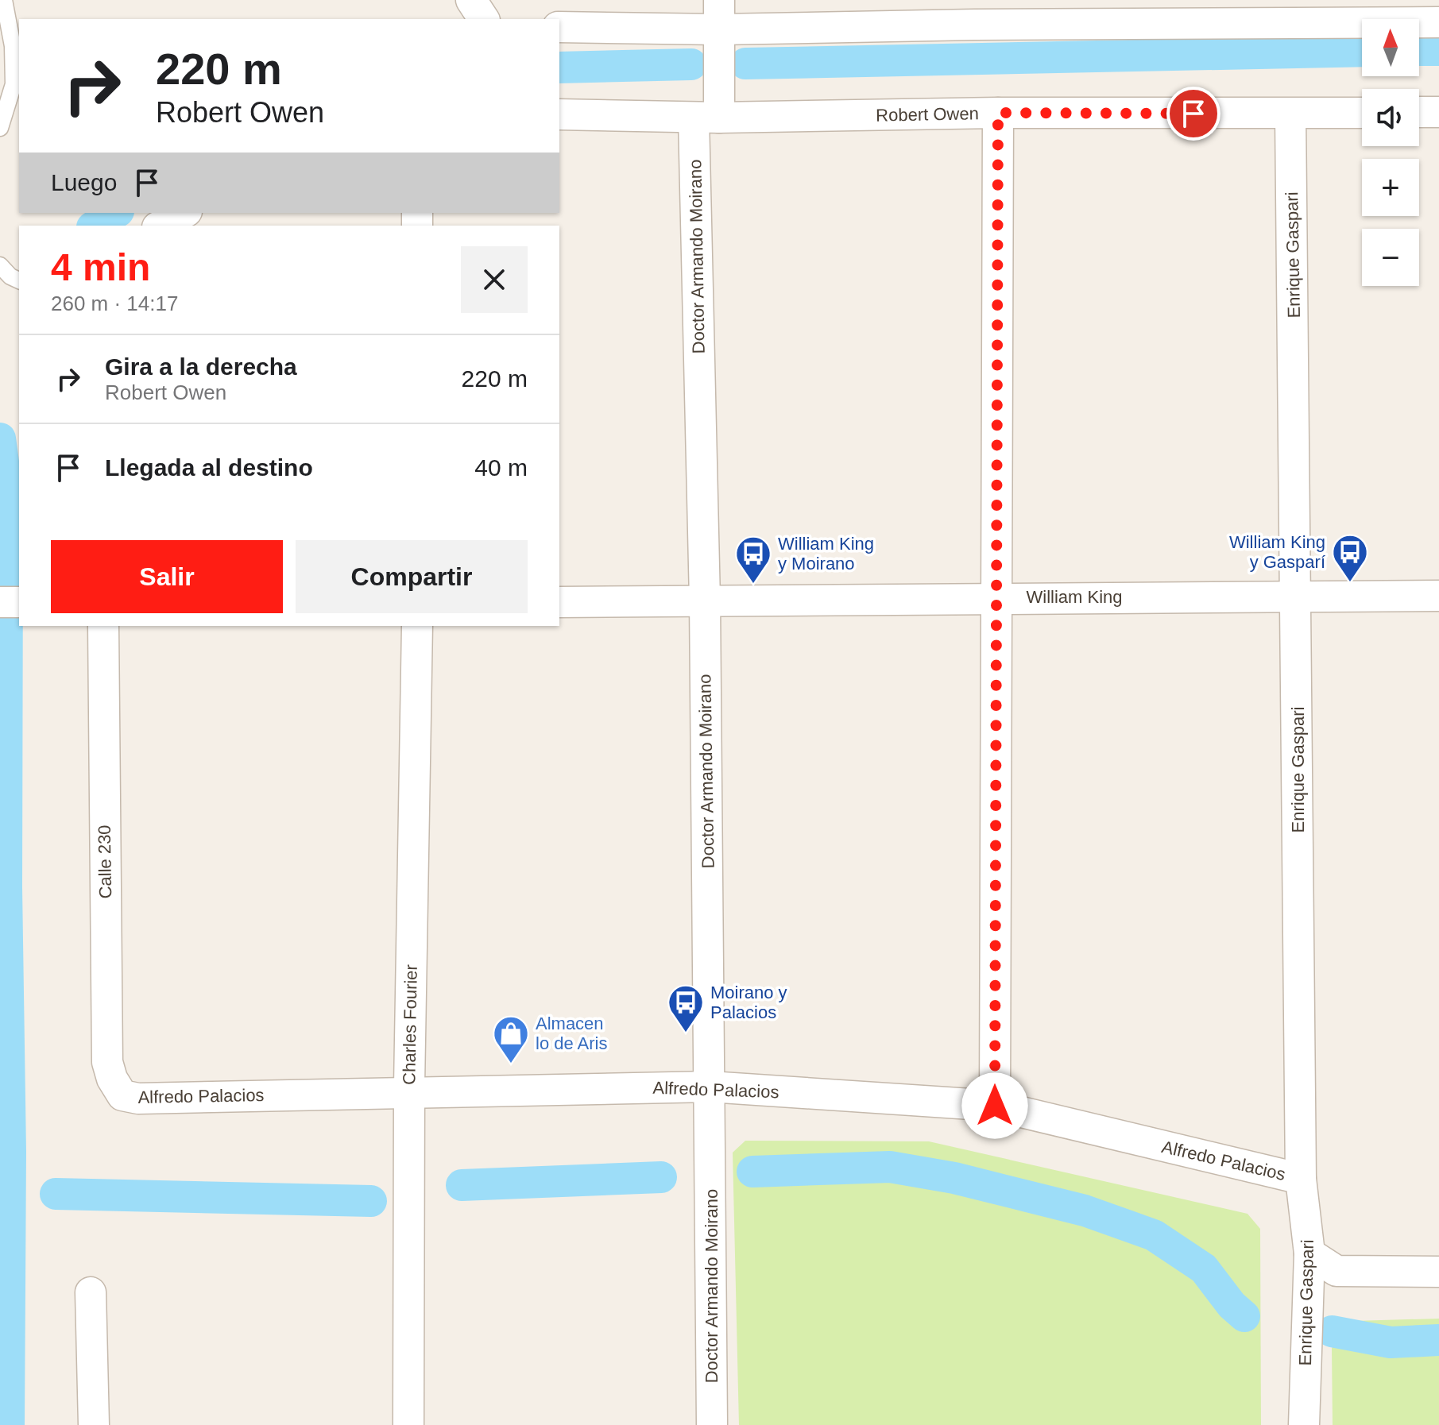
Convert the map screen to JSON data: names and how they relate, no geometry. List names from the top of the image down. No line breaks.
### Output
{"streets":{"street":["Robert Owen","Enrique Gaspari","Doctor Armando Moirano","William King","Calle 230","Charles Fourier","Alfredo Palacios"]},"crossings":[["Robert Owen","Enrique Gaspari"],["Robert Owen","Doctor Armando Moirano"],["Enrique Gaspari","William King"],["Enrique Gaspari","Alfredo Palacios"],["Doctor Armando Moirano","William King"],["Doctor Armando Moirano","Alfredo Palacios"],["Calle 230","Alfredo Palacios"],["Charles Fourier","Alfredo Palacios"]],"places":{"bus stop":["William King y Gasparí","William King y Moirano","Moirano y Palacios"],"shop":["Almacen lo de Aris"]},"north":"top","page":{"map_buttons":["+","−"],"turn":["220 m","Robert Owen"],"then":"Luego","heading":["4 min","260 m · 14:17"],"list":[{"name":"Gira a la derecha","note":"Robert Owen","value":"220 m"},{"name":"Llegada al destino","value":"40 m"}],"buttons":["Salir","Compartir"]}}
